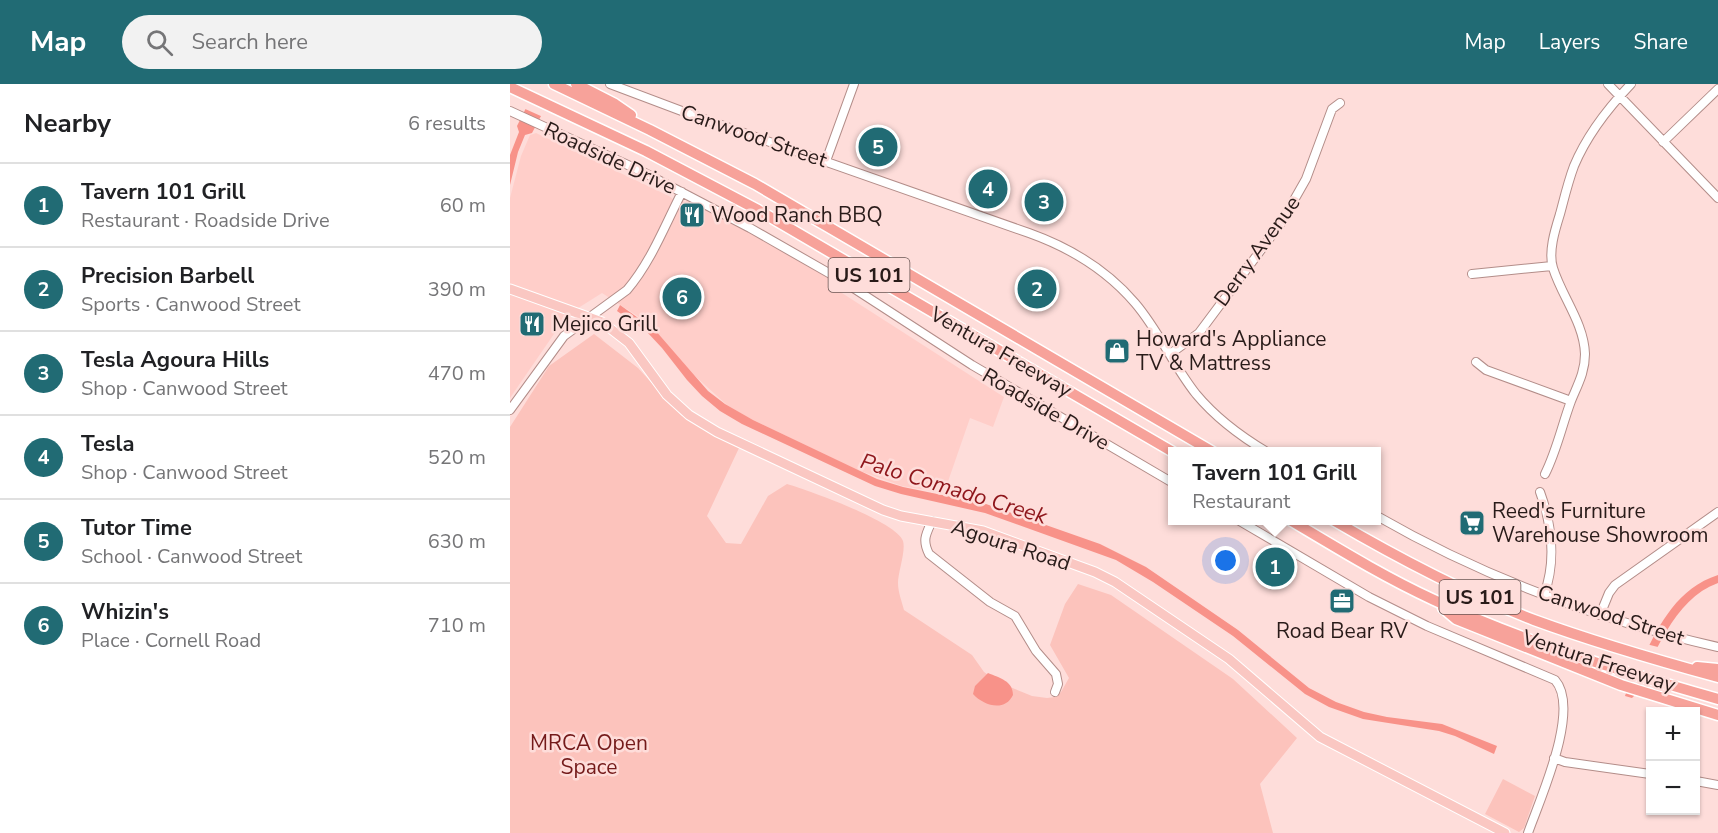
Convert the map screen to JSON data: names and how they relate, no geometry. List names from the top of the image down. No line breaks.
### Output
{"streets":{"highway":["US 101","Ventura Freeway"],"main road":["Agoura Road"],"street":["Canwood Street","Roadside Drive","Derry Avenue"]},"crossings":[["Canwood Street","Derry Avenue"]],"water":["Palo Comado Creek"],"parks":["MRCA Open Space"],"places":{"restaurant":["Wood Ranch BBQ","Mejico Grill"],"shop":["Howard's Appliance TV & Mattress"],"supermarket":["Reed's Furniture Warehouse Showroom"],"office":["Road Bear RV"]},"page":{"header":"Map","search":"Search here","nav":["Map","Layers","Share"],"heading":["Nearby","6 results"],"pins":["5","4","3","2","6","1"],"list":[{"mark":"1","name":"Tavern 101 Grill","note":"Restaurant · Roadside Drive","value":"60 m"},{"mark":"2","name":"Precision Barbell","note":"Sports · Canwood Street","value":"390 m"},{"mark":"3","name":"Tesla Agoura Hills","note":"Shop · Canwood Street","value":"470 m"},{"mark":"4","name":"Tesla","note":"Shop · Canwood Street","value":"520 m"},{"mark":"5","name":"Tutor Time","note":"School · Canwood Street","value":"630 m"},{"mark":"6","name":"Whizin's","note":"Place · Cornell Road","value":"710 m"}],"popup":["Tavern 101 Grill","Restaurant"],"map_buttons":["+","−"]}}
